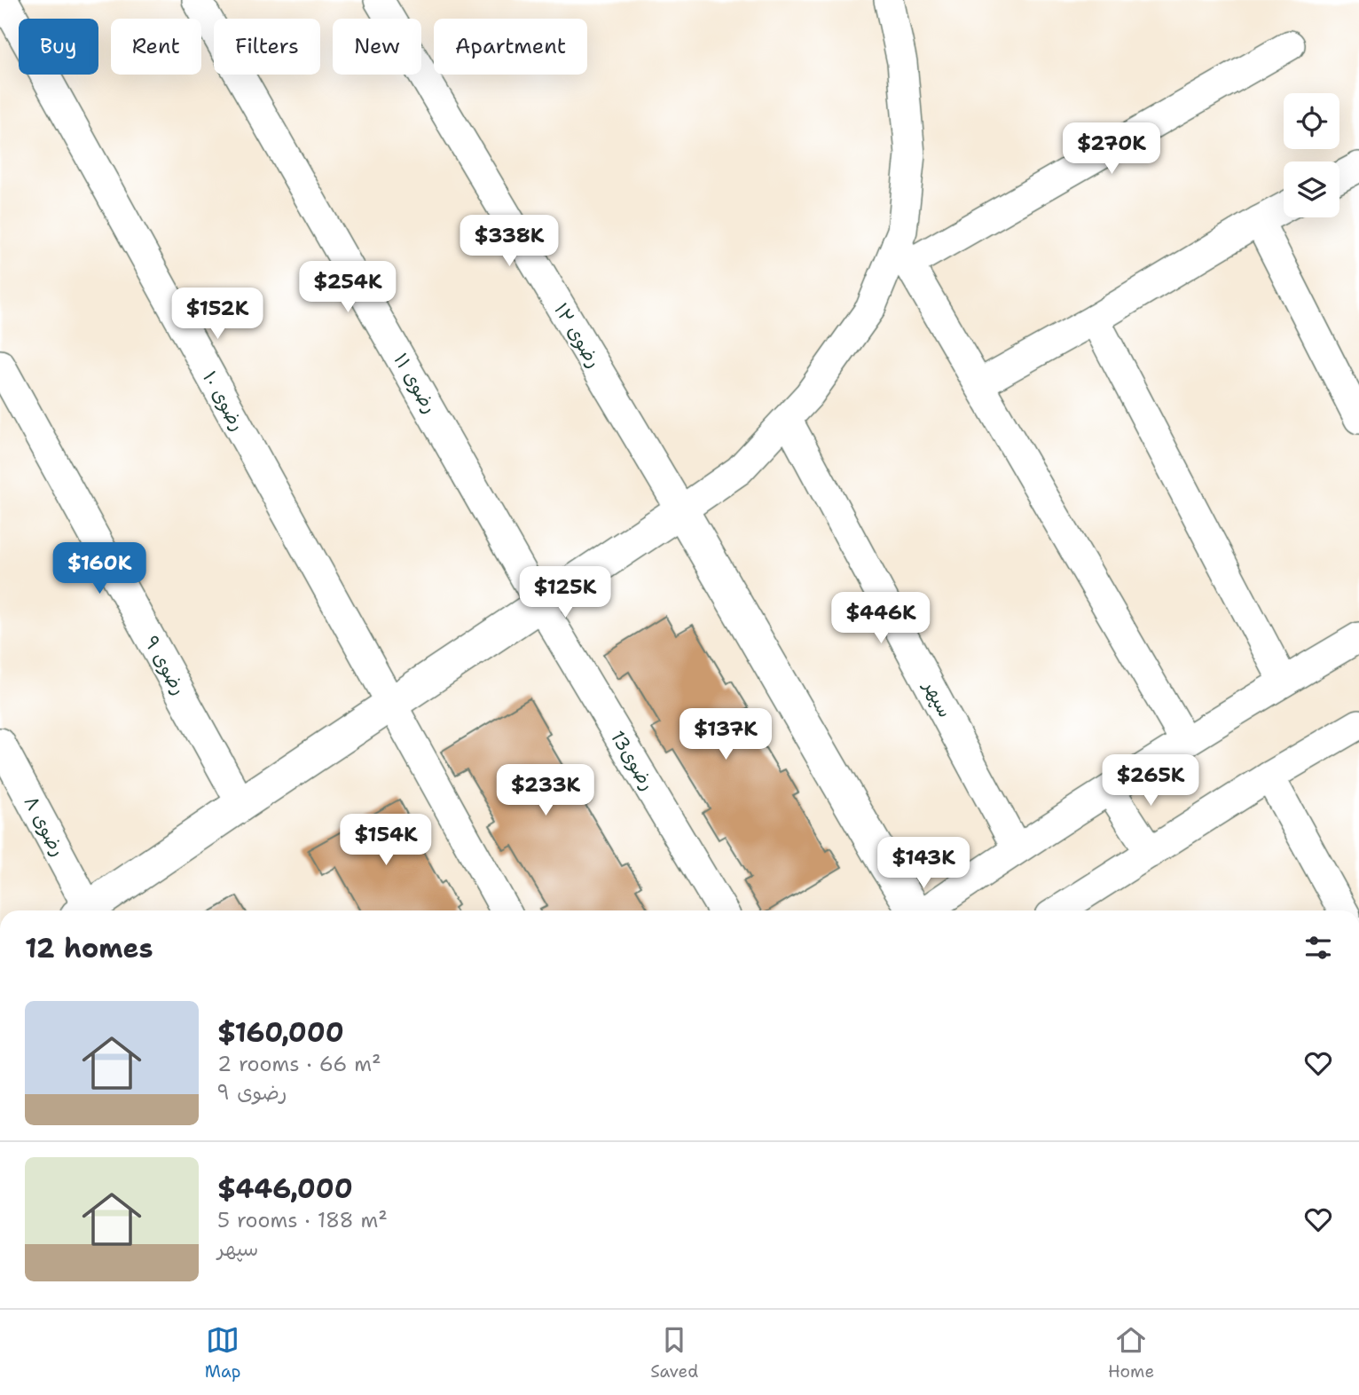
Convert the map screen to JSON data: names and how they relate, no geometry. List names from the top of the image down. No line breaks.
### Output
{"streets":{"street":["رضوی ۱۲","رضوی ۱۱","رضوی ۱۰","رضوی ۹","سپهر","رضوی13","رضوی ۸"]},"crossings":[["رضوی ۱۱","رضوی13"]],"page":{"chip":["Buy","Rent","Filters","New","Apartment"],"price":["$270K","$338K","$254K","$152K","$160K","$125K","$446K","$137K","$265K","$233K","$154K","$143K"],"heading":"12 homes","list":[{"name":"$160,000","note":"2 rooms · 66 m² · رضوی ۹"},{"name":"$446,000","note":"5 rooms · 188 m² · سپهر"}],"tabs":["Map","Saved","Home"]}}
